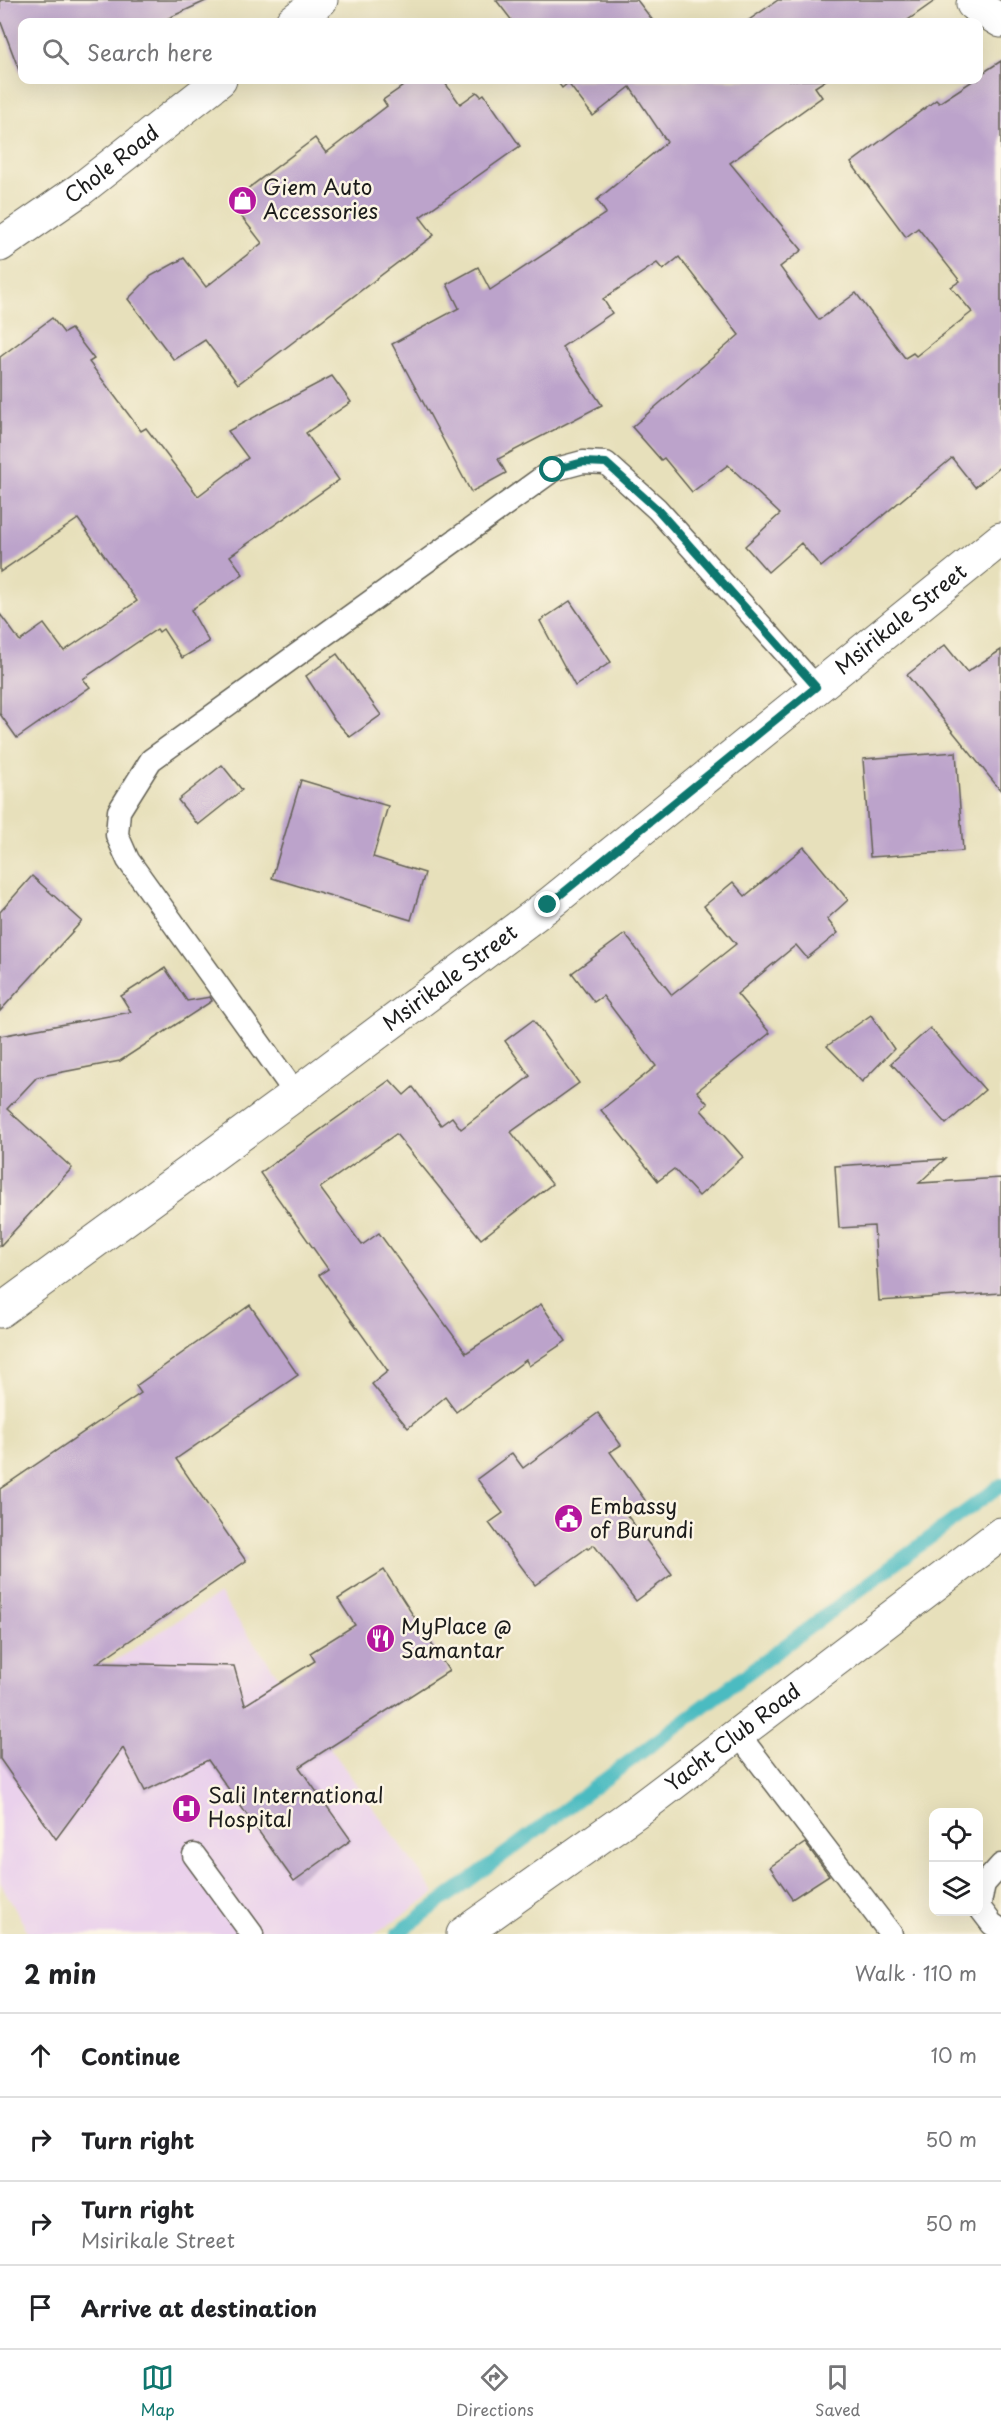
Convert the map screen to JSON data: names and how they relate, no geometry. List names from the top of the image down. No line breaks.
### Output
{"streets":{"street":["Chole Road","Msirikale Street","Yacht Club Road"]},"places":{"shop":["Giem Auto Accessories"],"public building":["Embassy of Burundi"],"restaurant":["MyPlace @ Samantar"],"hospital":["Sali International Hospital"]},"page":{"search":"Search here","heading":["2 min","Walk · 110 m"],"list":[["Continue","10 m"],["Turn right","50 m"],["Turn right","Msirikale Street","50 m"],"Arrive at destination"],"nav":["Map","Directions","Saved"]}}
